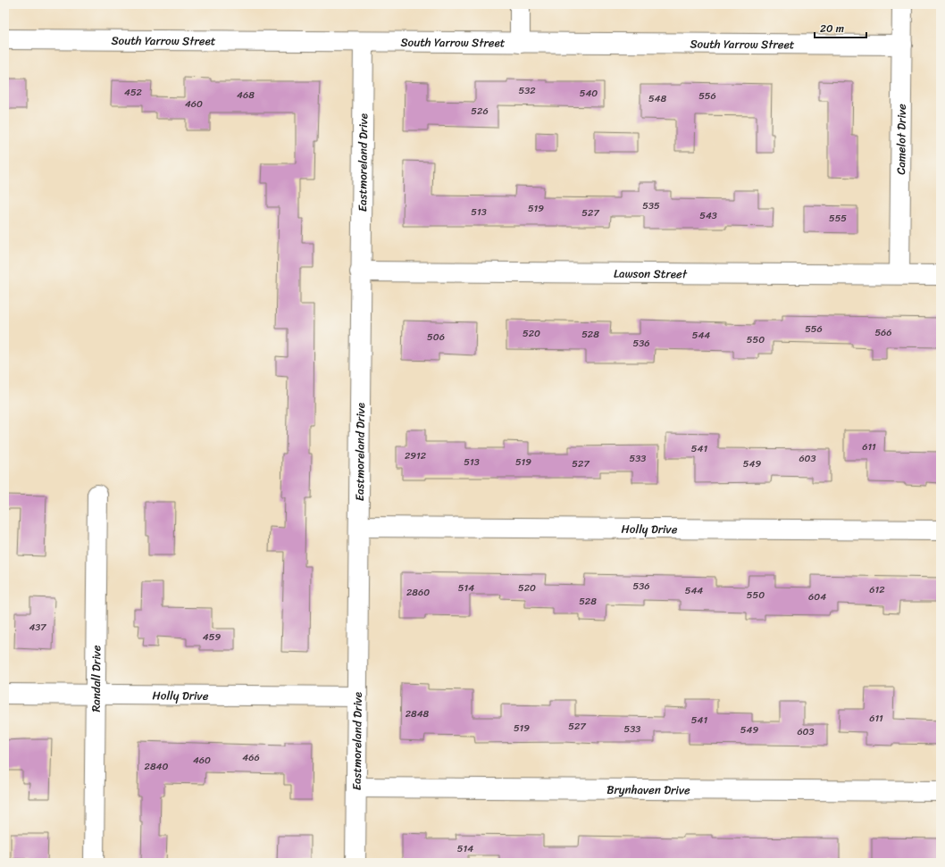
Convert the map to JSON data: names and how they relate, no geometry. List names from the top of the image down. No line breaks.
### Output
{"streets":{"street":["South Yarrow Street","Camelot Drive","Eastmoreland Drive","Lawson Street","Holly Drive","Randall Drive","Brynhaven Drive"]},"crossings":[["South Yarrow Street","Camelot Drive"],["South Yarrow Street","Eastmoreland Drive"],["Camelot Drive","Lawson Street"],["Eastmoreland Drive","Lawson Street"],["Eastmoreland Drive","Holly Drive"],["Eastmoreland Drive","Brynhaven Drive"],["Holly Drive","Randall Drive"]],"house_numbers":["532","452","540","468","556","548","460","526","535","519","513","527","543","555","556","566","520","528","544","506","550","536","611","541","2912","533","603","513","519","527","549","536","514","520","612","544","2860","550","604","528","437","459","2848","611","541","527","519","533","549","603","466","460","2840","514"],"scale_bar":"20 m"}
